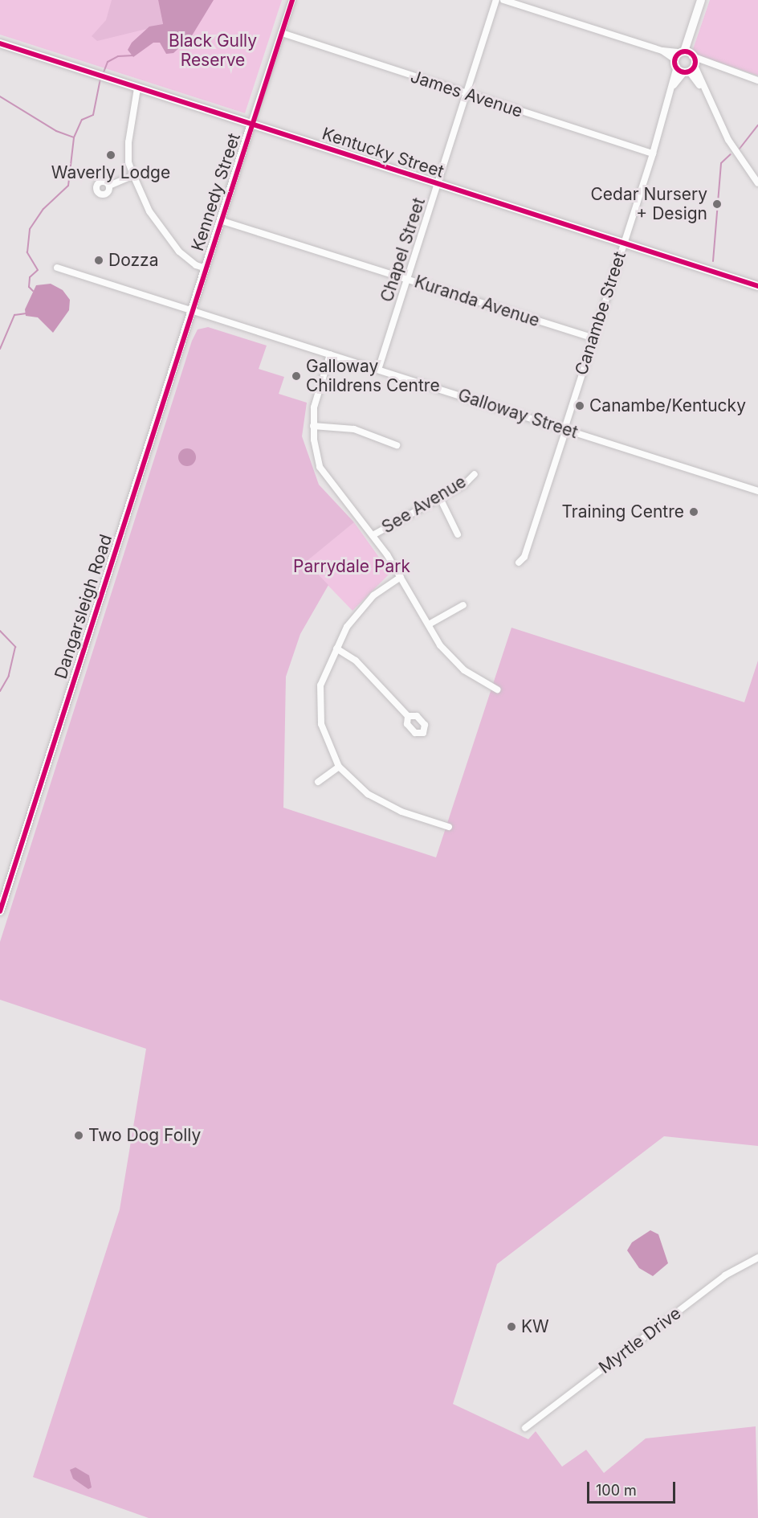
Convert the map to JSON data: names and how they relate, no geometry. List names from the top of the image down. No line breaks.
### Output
{"streets":{"street":["James Avenue","Kentucky Street","Kennedy Street","Chapel Street","Kuranda Avenue","Canambe Street","Galloway Street","See Avenue","Dangarsleigh Road","Myrtle Drive"]},"crossings":[["James Avenue","Kennedy Street"],["James Avenue","Chapel Street"],["James Avenue","Canambe Street"],["Kentucky Street","Kennedy Street"],["Kentucky Street","Chapel Street"],["Kentucky Street","Canambe Street"],["Kennedy Street","Kuranda Avenue"],["Kennedy Street","Galloway Street"],["Kennedy Street","Dangarsleigh Road"],["Chapel Street","Kuranda Avenue"],["Chapel Street","Galloway Street"],["Kuranda Avenue","Canambe Street"],["Canambe Street","Galloway Street"],["Galloway Street","Dangarsleigh Road"]],"parks":["Black Gully Reserve","Parrydale Park"],"places":["Waverly Lodge","Cedar Nursery + Design","Dozza","Galloway Childrens Centre","Canambe/Kentucky","Training Centre","Two Dog Folly","KW"],"scale_bar":"100 m"}
